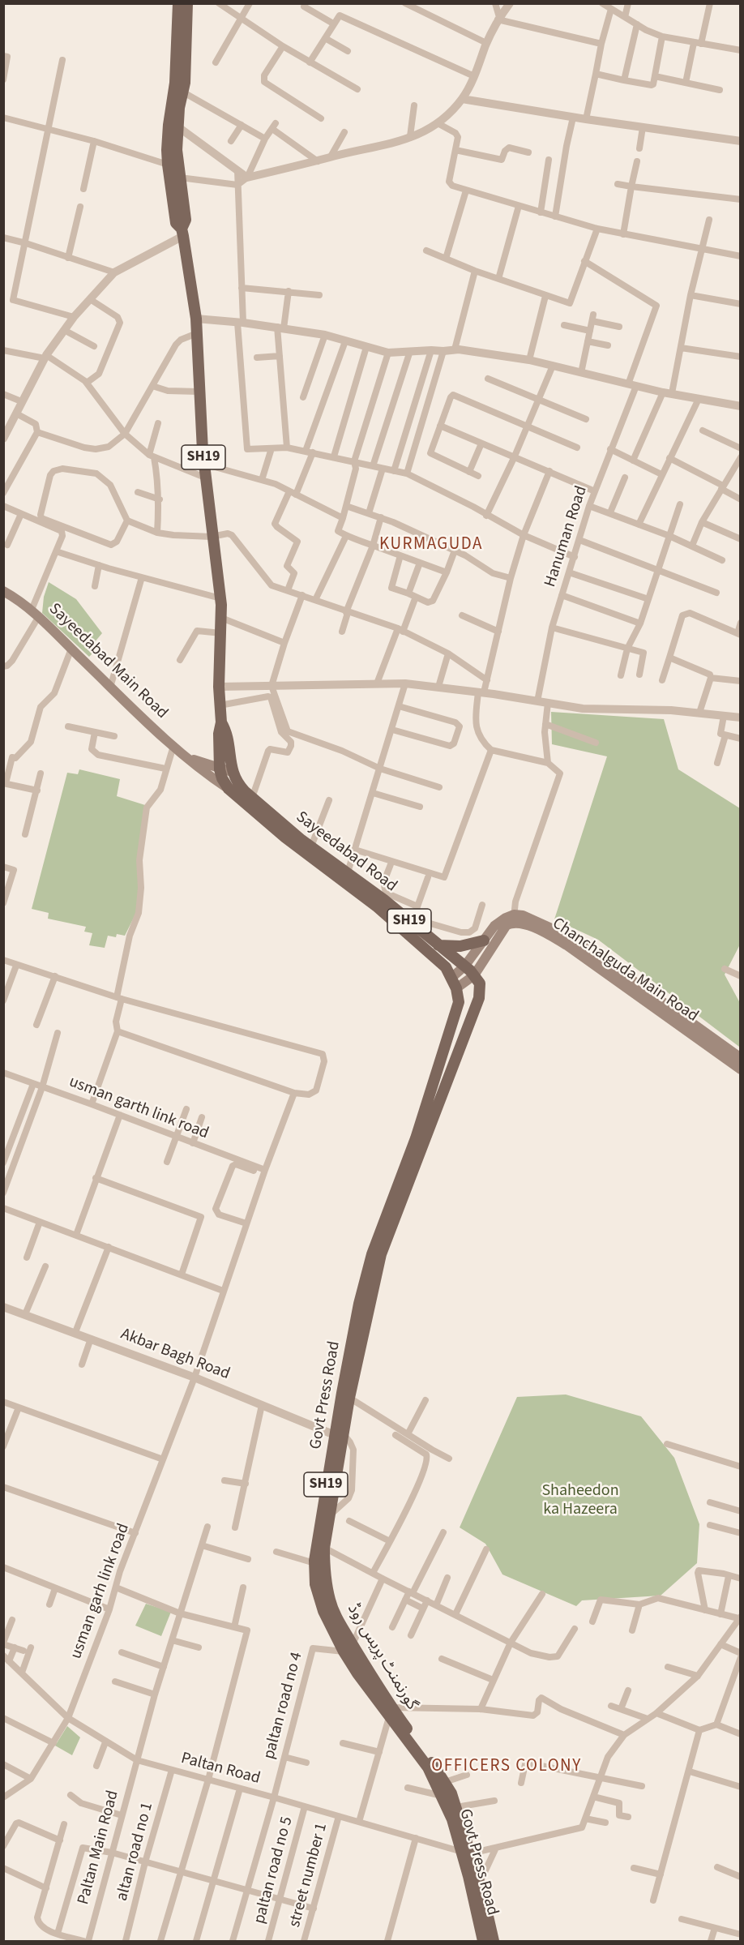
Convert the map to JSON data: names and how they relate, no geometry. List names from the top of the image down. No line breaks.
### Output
{"streets":{"main road":["SH19","Sayeedabad Main Road","Sayeedabad Road","Chanchalguda Main Road","Govt Press Road","گورنمنٹ پریس روڈ"],"street":["Hanuman Road","usman garth link road","Akbar Bagh Road","usman garh link road","paltan road no 4","Paltan Road","Paltan Main Road","altan road no 1","paltan road no 5","street number 1"]},"crossings":[["SH19","Sayeedabad Main Road"],["SH19","Sayeedabad Road"],["SH19","Govt Press Road"],["Sayeedabad Main Road","Sayeedabad Road"],["Sayeedabad Road","گورنمنٹ پریس روڈ"],["Akbar Bagh Road","Govt Press Road"],["Akbar Bagh Road","usman garh link road"],["Akbar Bagh Road","گورنمنٹ پریس روڈ"],["Govt Press Road","گورنمنٹ پریس روڈ"],["Govt Press Road","paltan road no 4"],["Govt Press Road","Paltan Road"],["usman garh link road","Paltan Road"],["گورنمنٹ پریس روڈ","paltan road no 4"],["گورنمنٹ پریس روڈ","Paltan Road"],["paltan road no 4","Paltan Road"],["Paltan Road","Paltan Main Road"],["Paltan Road","altan road no 1"],["Paltan Road","paltan road no 5"],["Paltan Road","street number 1"]],"districts":["KURMAGUDA","OFFICERS COLONY"],"parks":["Shaheedon ka Hazeera"]}
